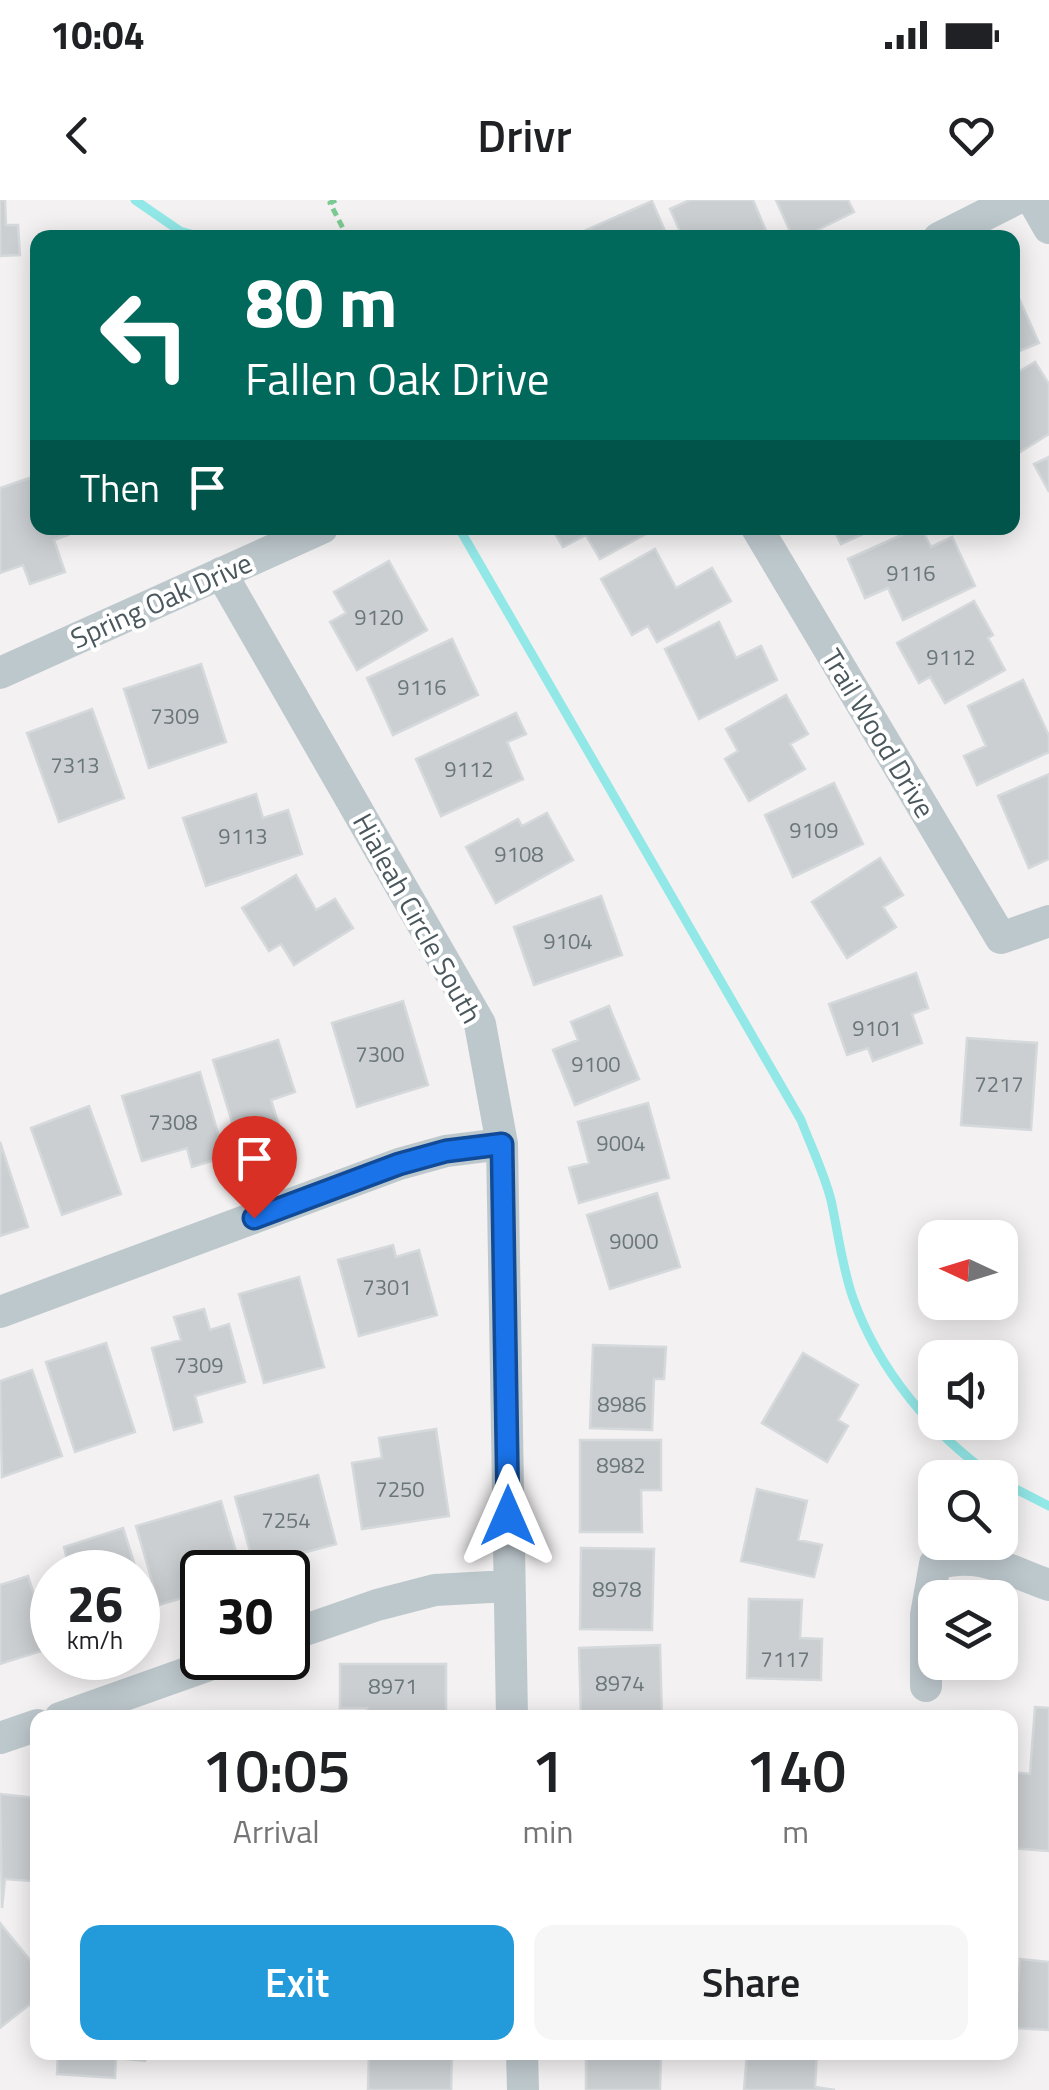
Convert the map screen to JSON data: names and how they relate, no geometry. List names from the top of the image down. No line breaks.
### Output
{"streets":{"street":["Spring Oak Drive","Trail Wood Drive","Hialeah Circle South"]},"crossings":[["Spring Oak Drive","Hialeah Circle South"]],"house_numbers":["9116","9120","9112","9116","7309","7313","9112","9109","9113","9108","9104","9101","7300","9100","7217","7308","9004","9000","7301","7309","8986","8982","7250","7254","8978","7117","8974","8971"],"north":"left","page":{"status":"10:04","header":"Drivr","turn":["80 m","Fallen Oak Drive"],"then":"Then","speed":"26 km/h","limit":"30","eta":["10:05","Arrival","1","min","140","m"],"buttons":["Exit","Share"]}}
